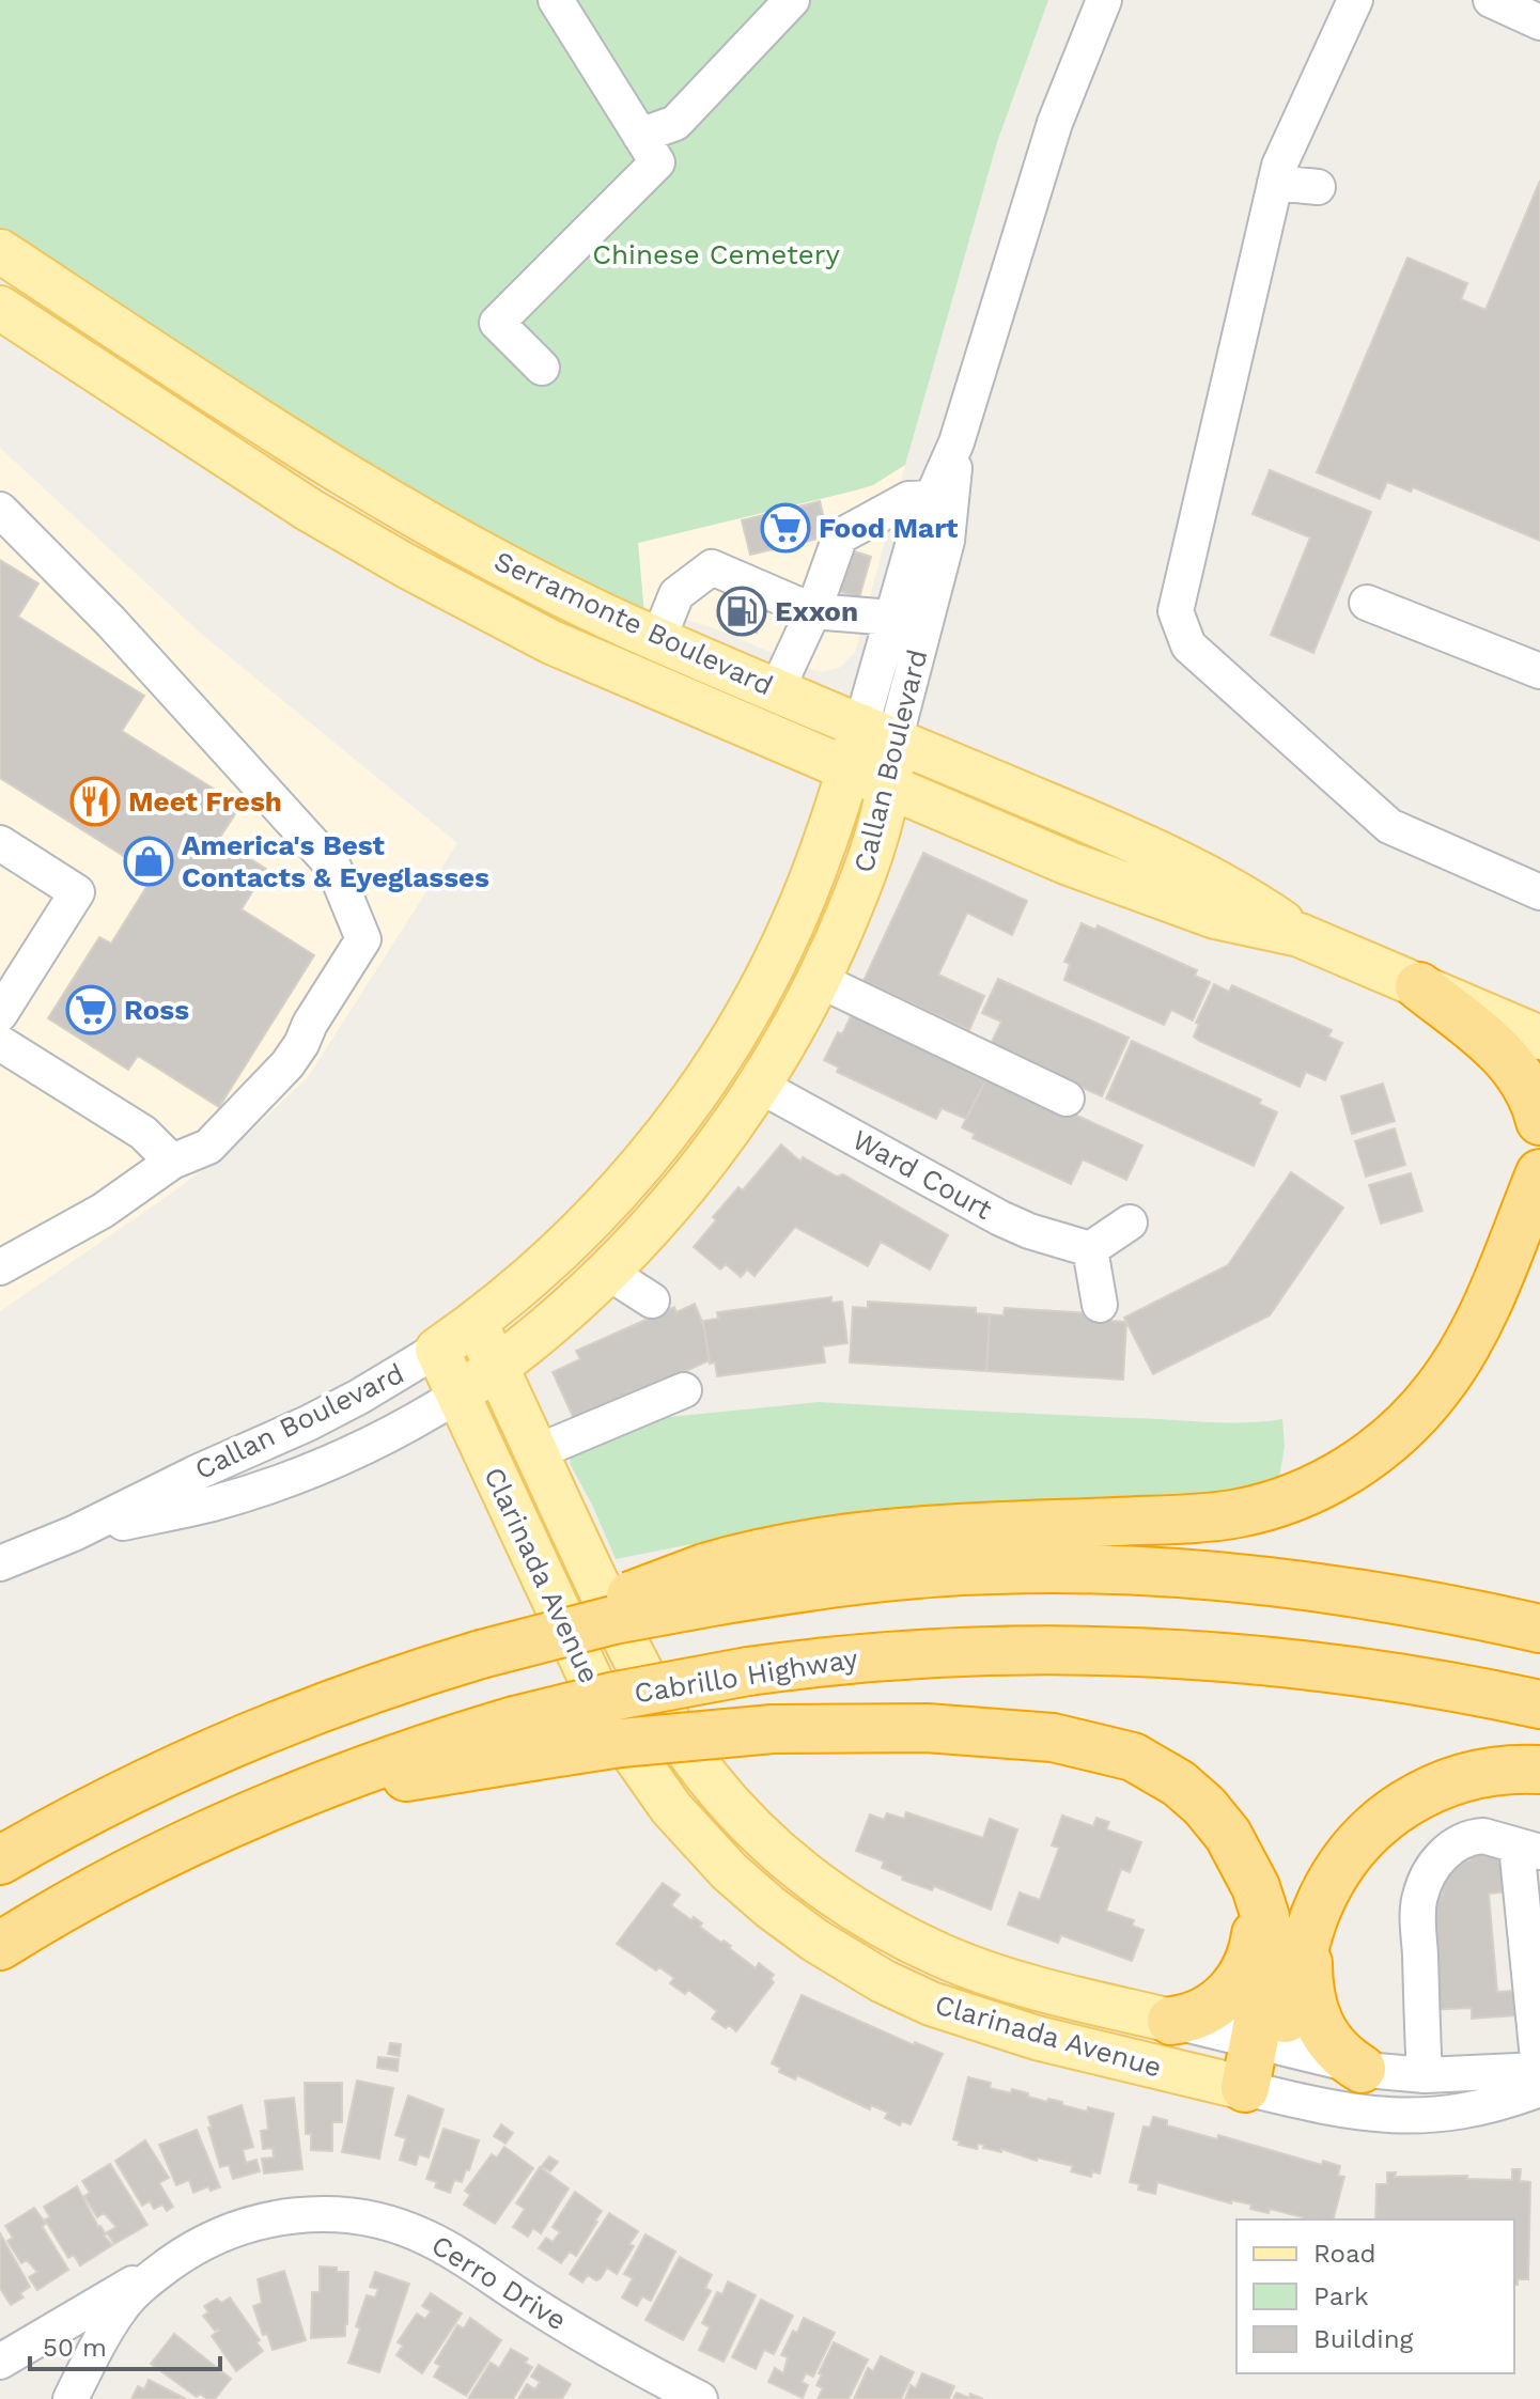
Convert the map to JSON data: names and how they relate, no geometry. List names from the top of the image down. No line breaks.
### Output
{"streets":{"highway":["Cabrillo Highway"],"main road":["Serramonte Boulevard","Callan Boulevard","Clarinada Avenue"],"street":["Ward Court","Cerro Drive"]},"crossings":[["Serramonte Boulevard","Callan Boulevard"],["Callan Boulevard","Ward Court"],["Callan Boulevard","Clarinada Avenue"]],"parks":["Chinese Cemetery"],"places":{"supermarket":["Food Mart","Ross"],"fuel station":["Exxon"],"restaurant":["Meet Fresh"],"shop":["America's Best Contacts & Eyeglasses"]},"legend":["Road","Park","Building"],"scale_bar":"50 m"}
